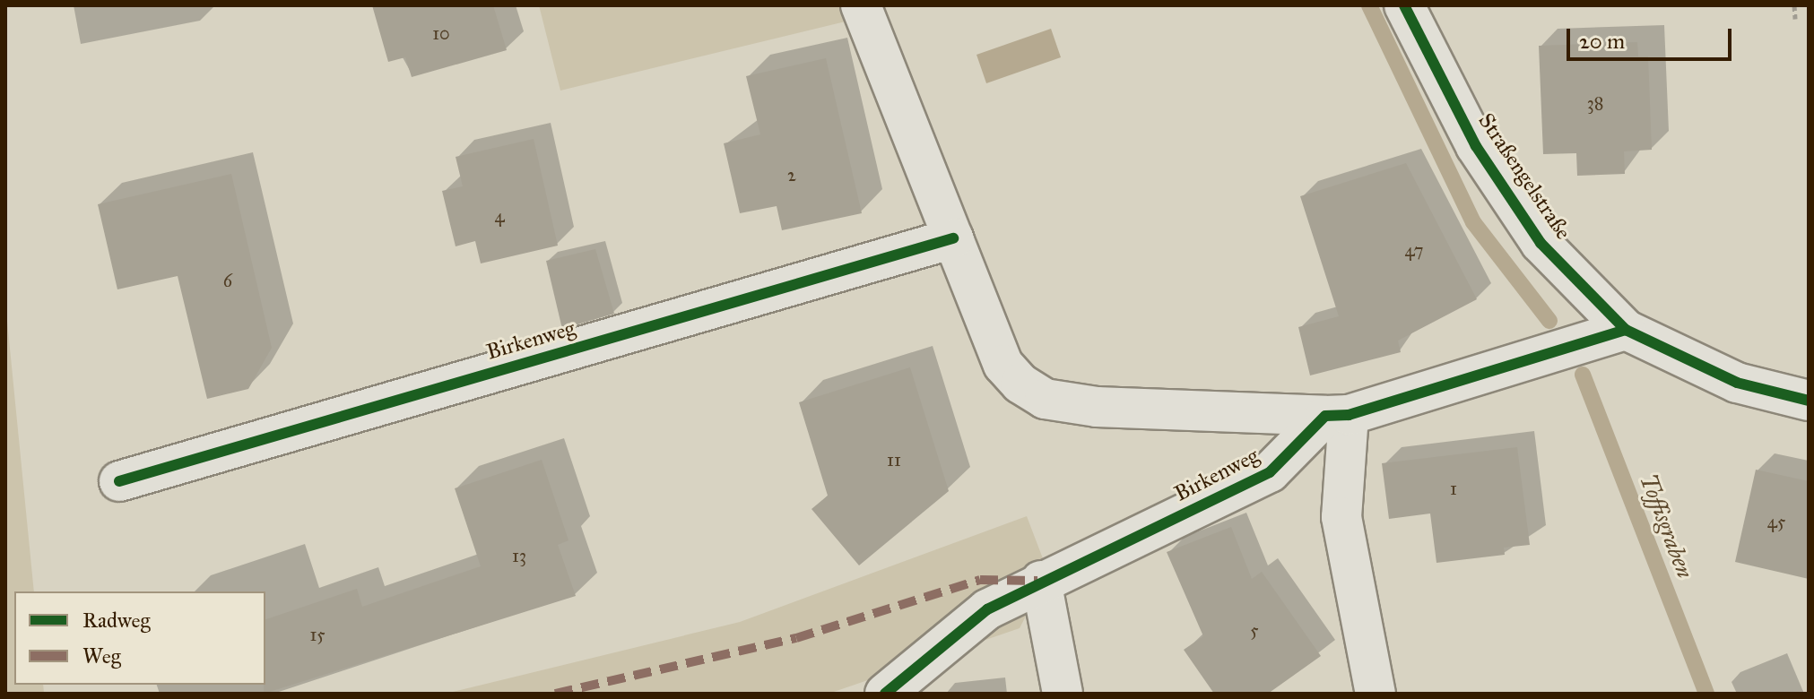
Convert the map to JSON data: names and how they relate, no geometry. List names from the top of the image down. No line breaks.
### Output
{"streets":{"street":["Straßengelstraße","Birkenweg"]},"crossings":[["Straßengelstraße","Birkenweg"]],"water":["Toffisgraben"],"house_numbers":["10","38","2","4","47","6","11","1","45","13","5","15"],"legend":["Radweg","Weg"],"scale_bar":"20 m"}
